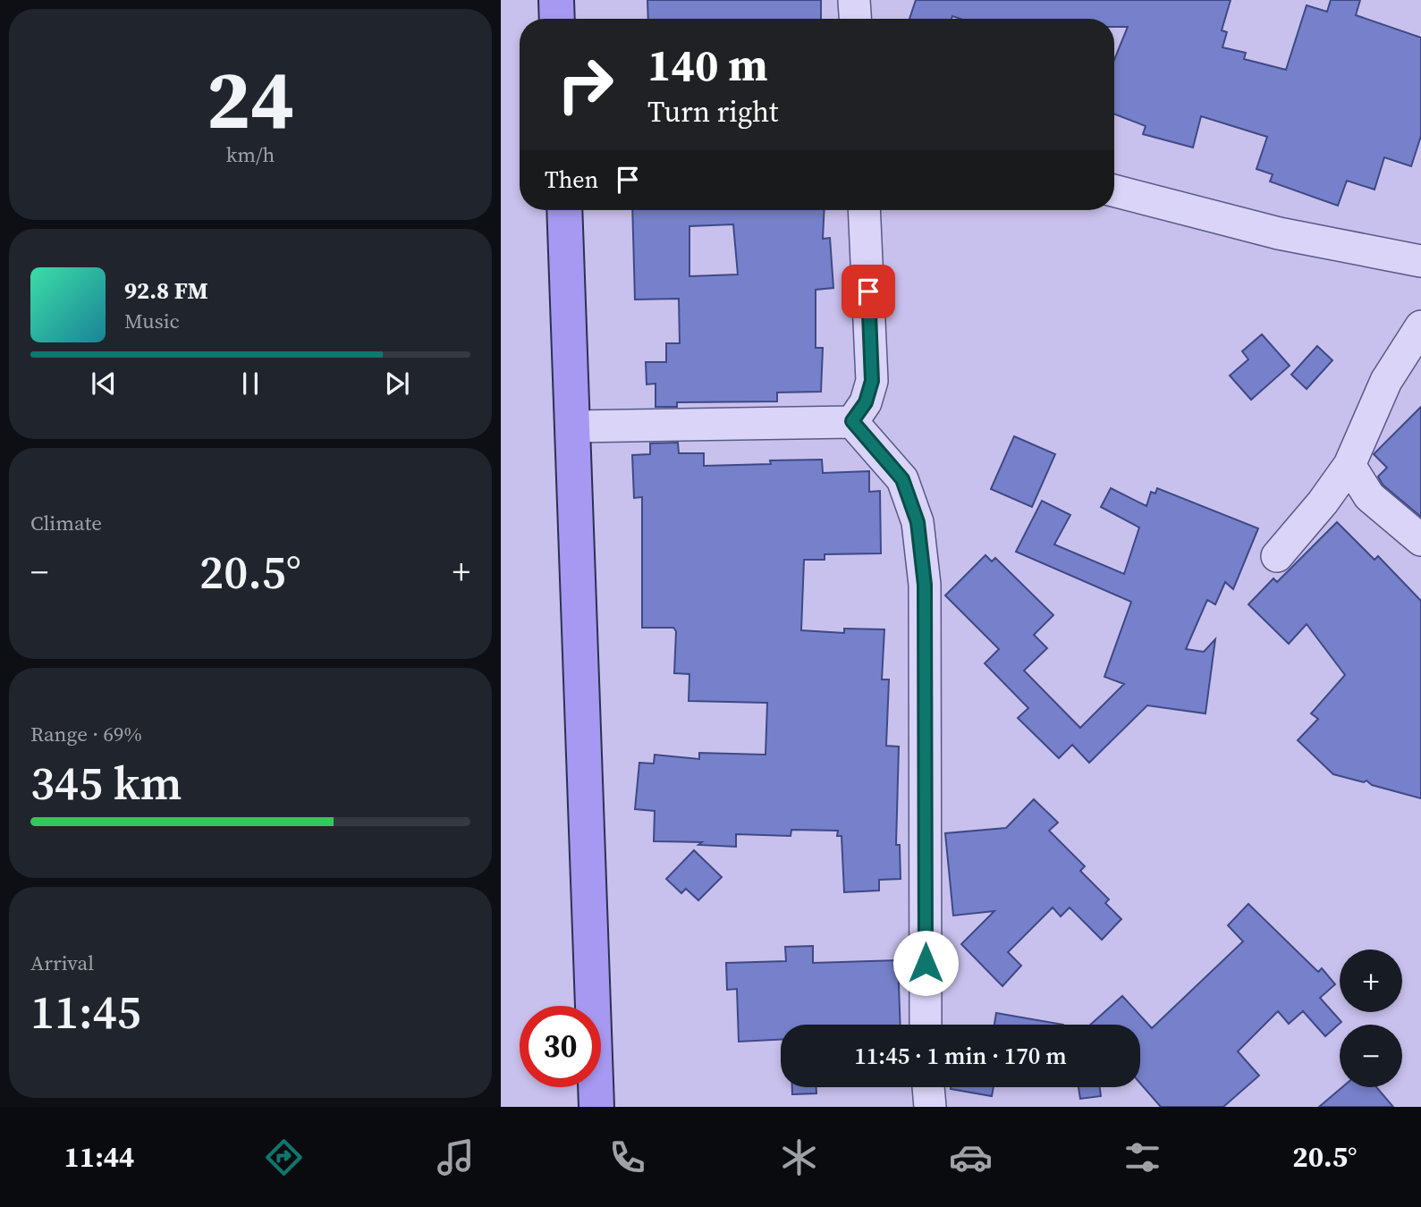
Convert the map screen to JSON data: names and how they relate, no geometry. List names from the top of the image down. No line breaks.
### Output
{"page":{"tile":[["24","km/h"],"Climate",["Range · 69%","345 km"],["Arrival","11:45"]],"turn":["140 m","Turn right"],"then":"Then","song":["92.8 FM","Music"],"heat":["−","20.5°","+"],"map_buttons":["+","−"],"limit":"30","trip":"11:45 · 1 min · 170 m","tabs":["11:44","20.5°"]}}
